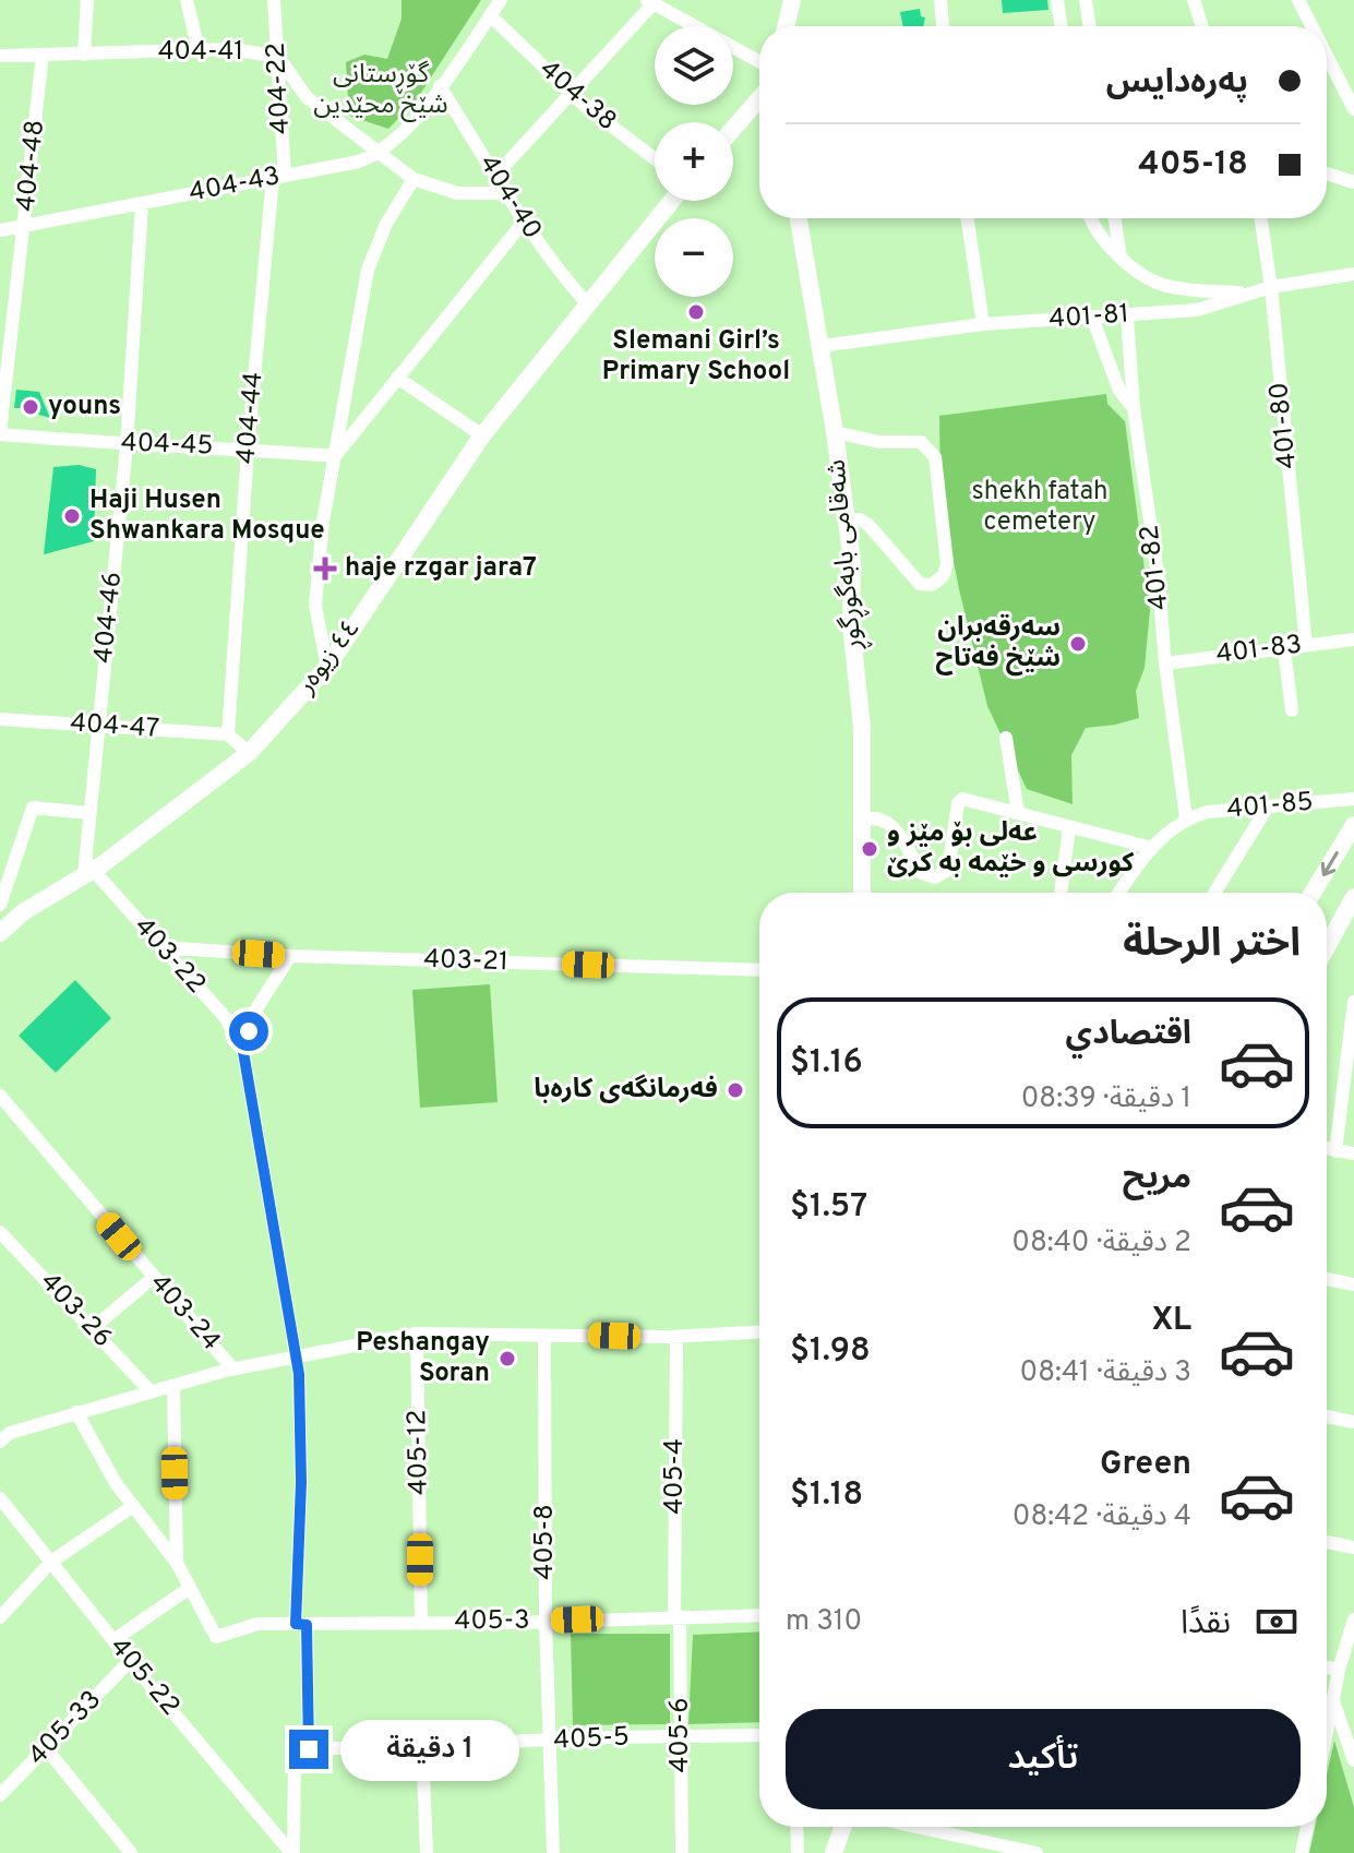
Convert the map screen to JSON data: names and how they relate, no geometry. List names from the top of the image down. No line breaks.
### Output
{"streets":{"street":["404-41","404-22","404-38","404-48","404-43","404-40","401-81","404-44","401-80","404-45","شەقامی بابەگوڕگوڕ","401-82","404-46","401-83","٤٤ زیوەر","404-47","401-85","403-22","403-21","403-26","403-24","405-12","405-4","405-8","405-3","405-22","405-33","405-6","405-5"]},"crossings":[["404-41","404-22"],["404-41","404-48"],["404-41","404-43"],["404-41","404-40"],["404-22","404-43"],["404-22","404-44"],["404-38","404-43"],["404-48","404-43"],["404-48","404-45"],["404-43","404-40"],["404-43","404-44"],["404-43","404-46"],["404-40","٤٤ زیوەر"],["401-81","401-80"],["401-81","شەقامی بابەگوڕگوڕ"],["401-81","401-82"],["404-44","404-45"],["404-44","404-47"],["401-80","401-83"],["404-45","404-46"],["401-82","401-83"],["401-82","401-85"],["404-46","٤٤ زیوەر"],["404-46","404-47"],["404-46","403-22"],["٤٤ زیوەر","403-22"],["403-22","403-21"],["403-22","405-3"],["403-22","405-5"],["405-12","405-3"],["405-4","405-3"],["405-4","405-6"],["405-8","405-3"],["405-8","405-5"],["405-3","405-6"],["405-22","405-33"],["405-6","405-5"]],"parks":["گۆڕستانی شێخ محێدین","shekh fatah cemetery"],"places":{"other":["Slemani Girl’s Primary School","youns","Haji Husen Shwankara Mosque","سەرقەبران شێخ فەتاح","عەلی بۆ مێز و کورسی و خێمە بە کرێ","فەرمانگەی کارەبا","Peshangay Soran"],"health":["haje rzgar jara7"]},"page":{"map_buttons":["+","−"],"banner":["پەرەدایس","405-18"],"heading":"اختر الرحلة","list":[{"name":"اقتصادي","note":"1 دقيقة · 08:39","value":"$1.16"},{"name":"مريح","note":"2 دقيقة · 08:40","value":"$1.57"},{"name":"XL","note":"3 دقيقة · 08:41","value":"$1.98"},{"name":"Green","note":"4 دقيقة · 08:42","value":"$1.18"}],"pay":["نقدًا","310 m"],"buttons":"تأكيد","bubble":"1 دقيقة"}}
